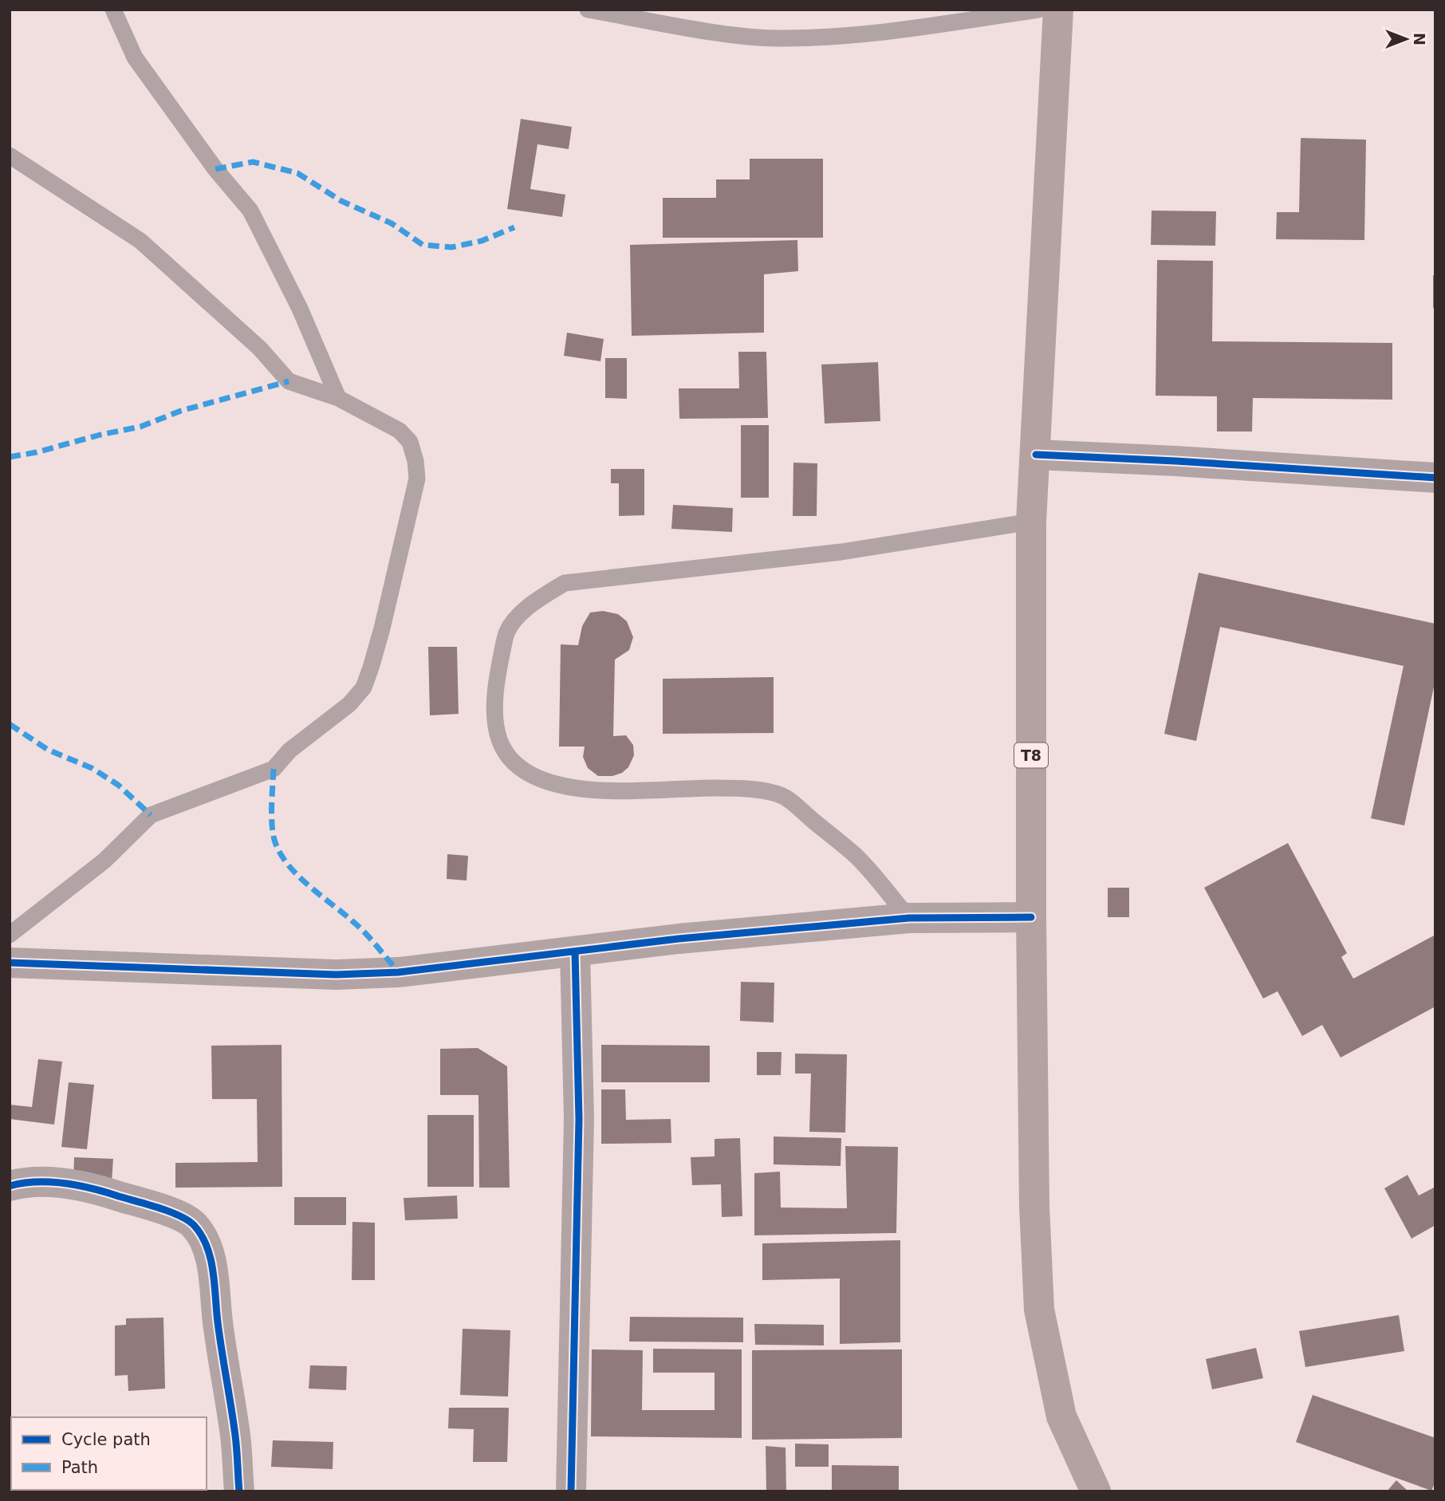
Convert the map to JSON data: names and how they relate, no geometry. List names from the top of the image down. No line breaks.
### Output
{"streets":{"highway":["T8"]},"legend":["Cycle path","Path"],"north":"right"}
